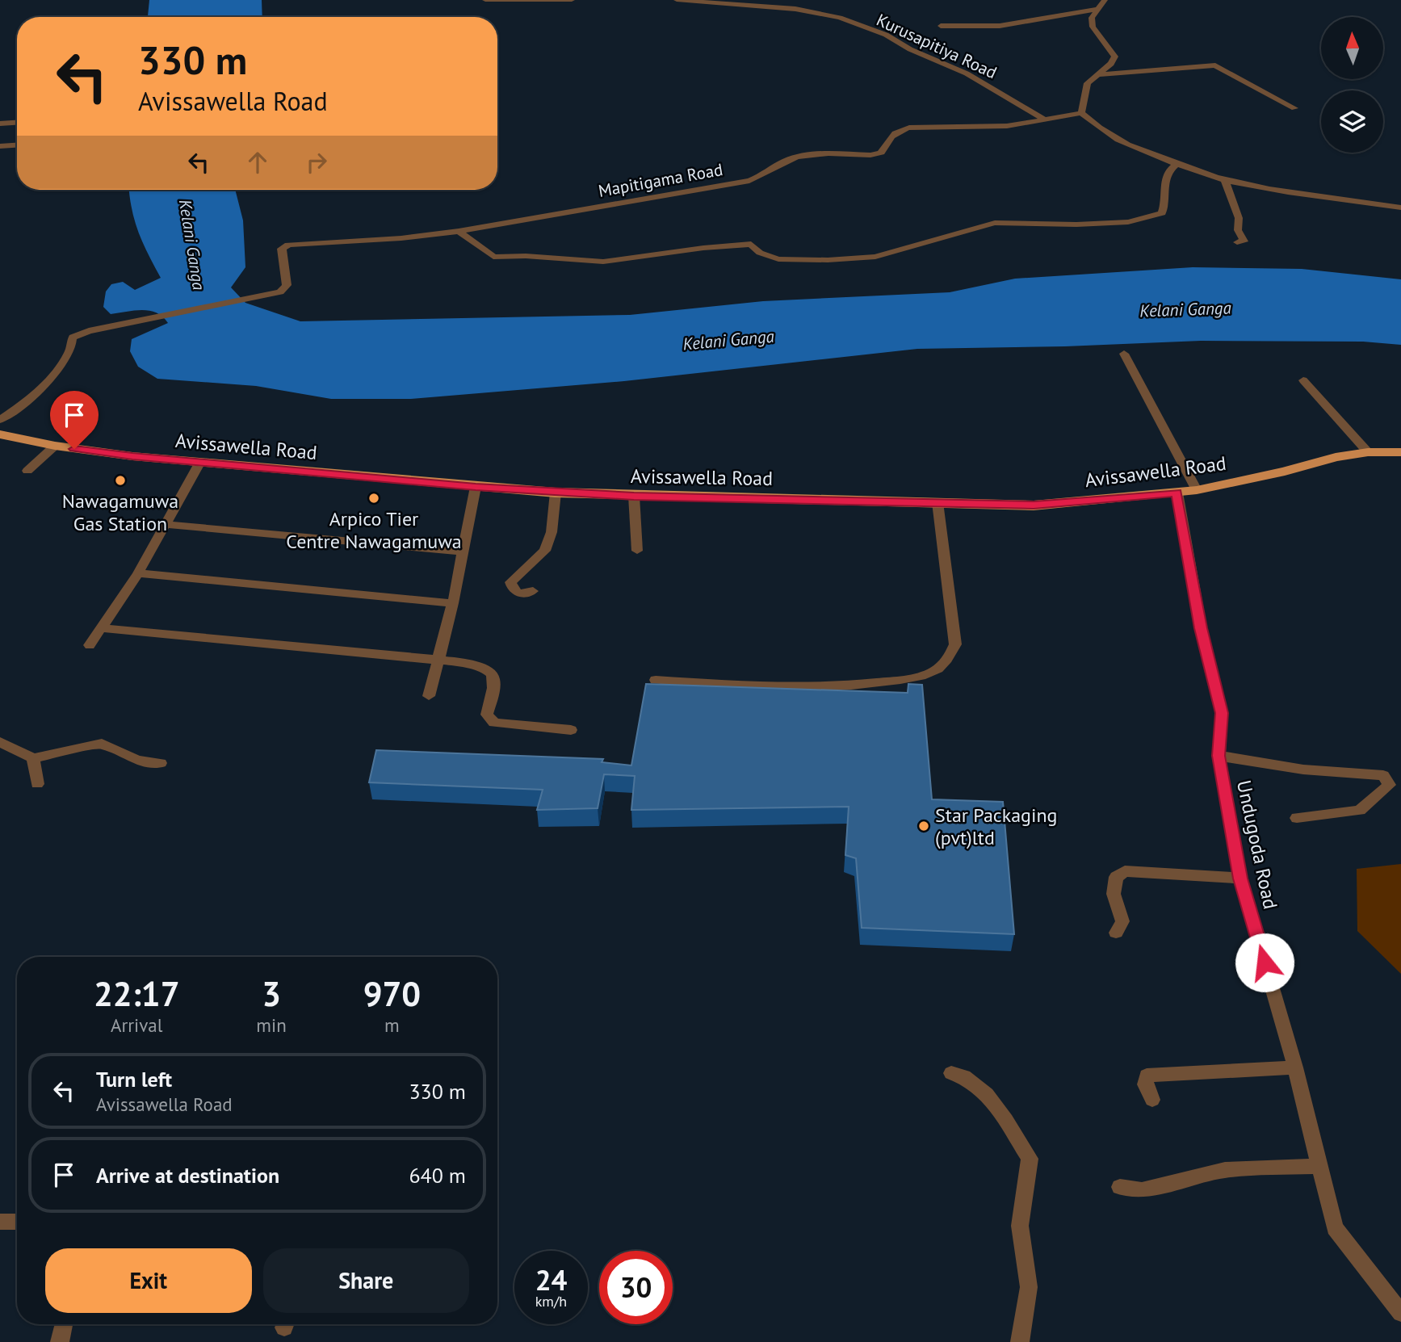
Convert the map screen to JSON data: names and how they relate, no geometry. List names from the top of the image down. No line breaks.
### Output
{"streets":{"main road":["Avissawella Road"],"street":["Kurusapitiya Road","Mapitigama Road","Undugoda Road"]},"crossings":[["Kurusapitiya Road","Mapitigama Road"],["Avissawella Road","Undugoda Road"]],"water":["Kelani Ganga"],"places":["Nawagamuwa Gas Station","Arpico Tier Centre Nawagamuwa","Star Packaging (pvt)ltd"],"north":"top","page":{"turn":["330 m","Avissawella Road"],"eta":["22:17","Arrival","3","min","970","m"],"list":[{"name":"Turn left","note":"Avissawella Road","value":"330 m"},{"name":"Arrive at destination","value":"640 m"}],"buttons":["Exit","Share"],"speed":"24 km/h","limit":"30"}}
